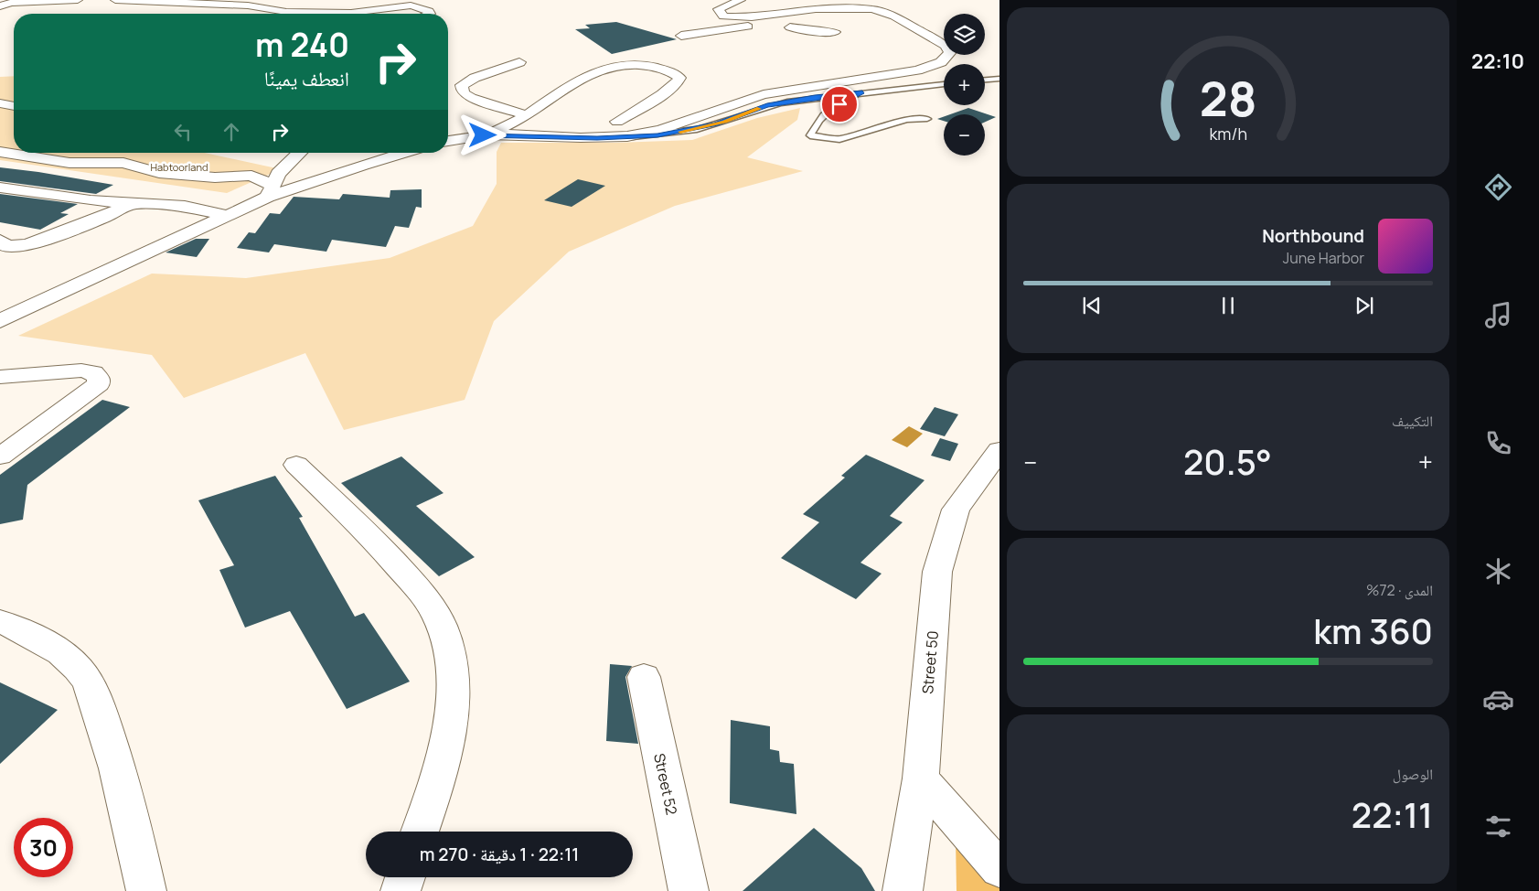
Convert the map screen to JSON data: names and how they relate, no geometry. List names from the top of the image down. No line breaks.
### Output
{"streets":{"street":["Street 50","Street 52"]},"parks":["Habtoorland"],"page":{"tabs":"22:10","map_buttons":["+","−"],"turn":["240 m","انعطف يمينًا"],"song":["Northbound","June Harbor"],"tile":["التكييف",["المدى · 72%","360 km"],["الوصول","22:11"]],"heat":["−","20.5°","+"],"limit":"30","trip":"22:11 · 1 دقيقة · 270 m","gauge":["28","km/h"]}}
